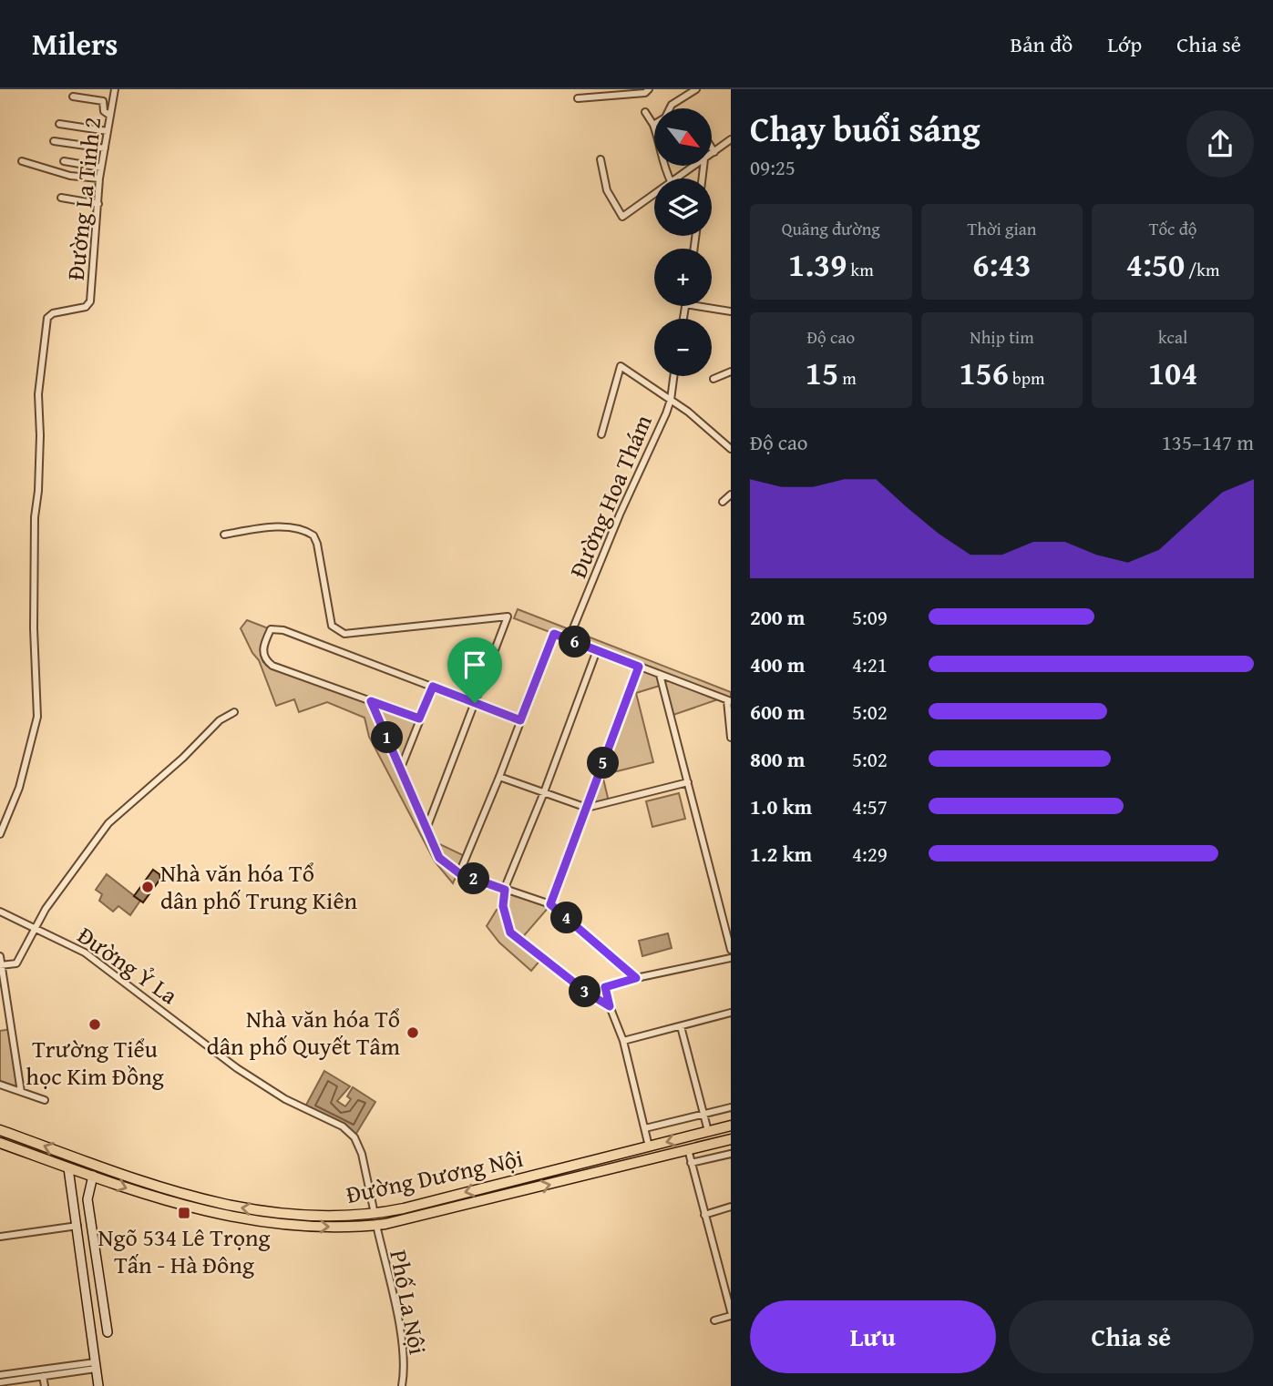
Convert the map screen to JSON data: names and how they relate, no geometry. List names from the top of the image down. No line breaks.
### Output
{"streets":{"main road":["Đường Dương Nội"],"street":["Đường La Tinh 2","Đường Hoa Thám","Đường Ỷ La","Phố La Nội"]},"crossings":[["Đường Ỷ La","Đường Dương Nội"],["Đường Dương Nội","Phố La Nội"]],"places":{"other":["Nhà văn hóa Tổ dân phố Trung Kiên","Trường Tiểu học Kim Đồng","Nhà văn hóa Tổ dân phố Quyết Tâm"],"transit":["Ngõ 534 Lê Trọng Tấn - Hà Đông"]},"north":"bottom right","page":{"header":"Milers","nav":["Bản đồ","Lớp","Chia sẻ"],"heading":["Chạy buổi sáng","09:25"],"map_buttons":["+","−"],"stats":[["Quãng đường","1.39 km"],["Thời gian","6:43"],["Tốc độ","4:50 /km"],["Độ cao","15 m"],["Nhịp tim","156 bpm"],["kcal","104"]],"chart":["Độ cao","135–147 m"],"list":[{"name":"200 m","note":"5:09"},{"name":"400 m","note":"4:21"},{"name":"600 m","note":"5:02"},{"name":"800 m","note":"5:02"},{"name":"1.0 km","note":"4:57"},{"name":"1.2 km","note":"4:29"}],"pins":["6","1","5","2","4","3"],"buttons":["Lưu","Chia sẻ"]}}
